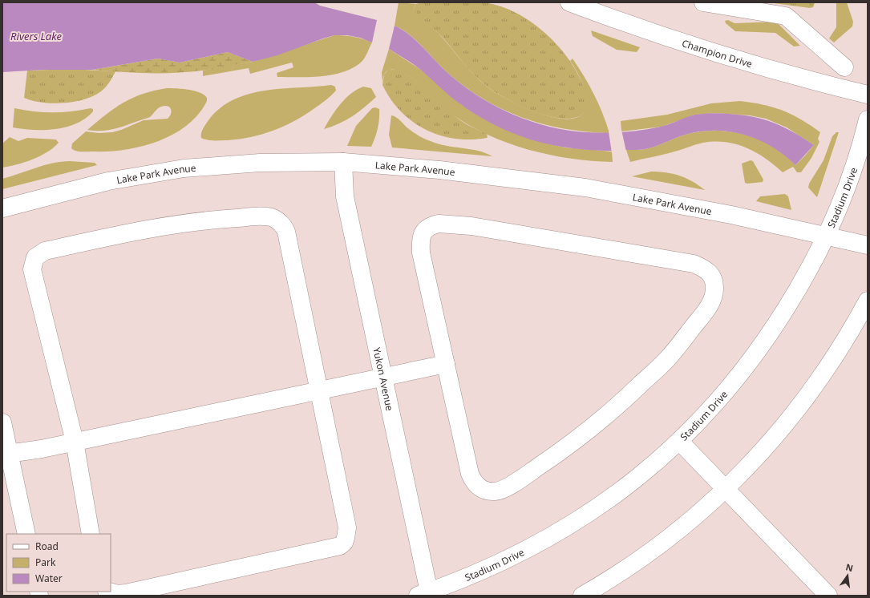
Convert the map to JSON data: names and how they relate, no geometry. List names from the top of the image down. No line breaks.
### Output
{"streets":{"street":["Champion Drive","Lake Park Avenue","Stadium Drive","Yukon Avenue"]},"crossings":[["Lake Park Avenue","Stadium Drive"],["Lake Park Avenue","Yukon Avenue"],["Stadium Drive","Yukon Avenue"]],"water":["Rivers Lake"],"legend":["Road","Park","Water"],"north":"top"}
